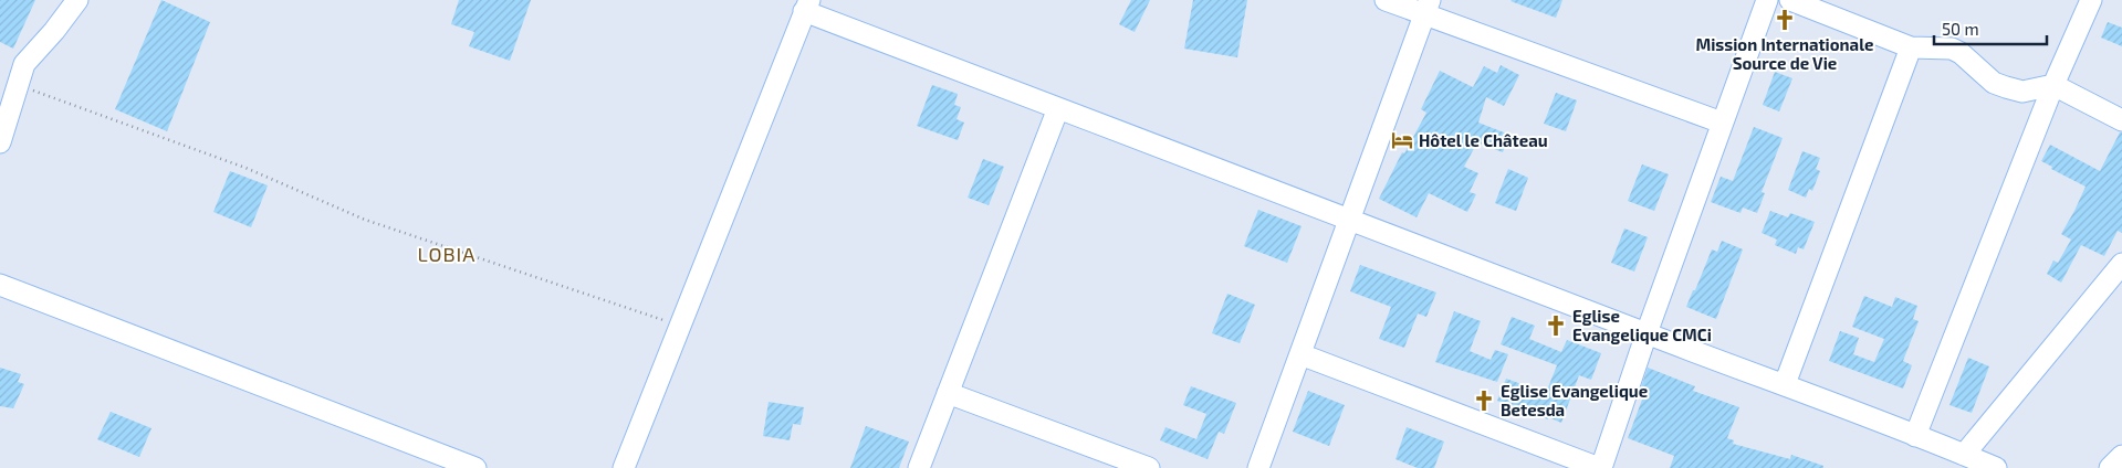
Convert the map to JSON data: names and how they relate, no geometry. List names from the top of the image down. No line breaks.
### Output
{"districts":["LOBIA"],"places":{"church":["Mission Internationale Source de Vie","Eglise Evangelique CMCi","Eglise Evangelique Betesda"],"hotel":["Hôtel le Château"]},"scale_bar":"50 m"}
